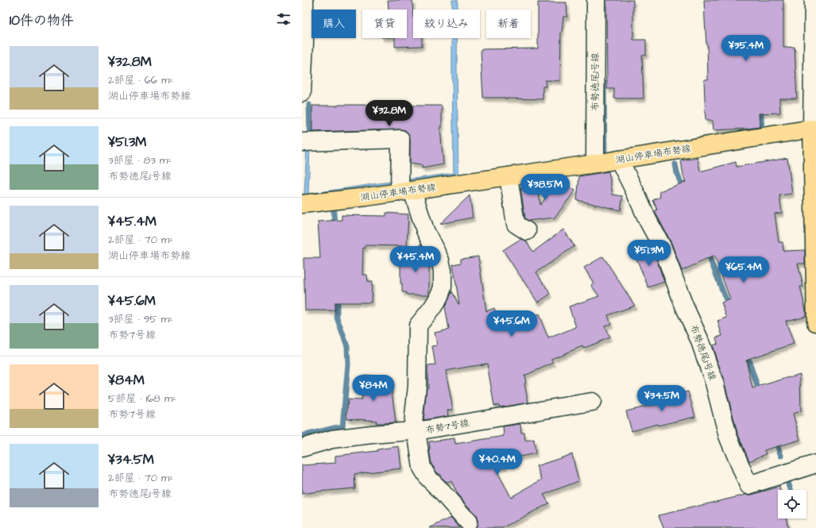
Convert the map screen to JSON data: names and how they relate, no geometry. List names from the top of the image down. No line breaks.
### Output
{"streets":{"main road":["湖山停車場布勢線"],"street":["布勢徳尾1号線","布勢7号線"]},"crossings":[["布勢徳尾1号線","湖山停車場布勢線"]],"page":{"heading":"10件の物件","chip":["購入","賃貸","絞り込み","新着"],"price":["¥35.4M","¥32.8M","¥38.5M","¥51.3M","¥45.4M","¥65.4M","¥45.6M","¥84M","¥34.5M","¥40.4M"],"list":[{"name":"¥32.8M","note":"2部屋 · 66 m² · 湖山停車場布勢線"},{"name":"¥51.3M","note":"3部屋 · 83 m² · 布勢徳尾1号線"},{"name":"¥45.4M","note":"2部屋 · 70 m² · 湖山停車場布勢線"},{"name":"¥45.6M","note":"3部屋 · 95 m² · 布勢7号線"},{"name":"¥84M","note":"5部屋 · 168 m² · 布勢7号線"},{"name":"¥34.5M","note":"2部屋 · 70 m² · 布勢徳尾1号線"}]}}
